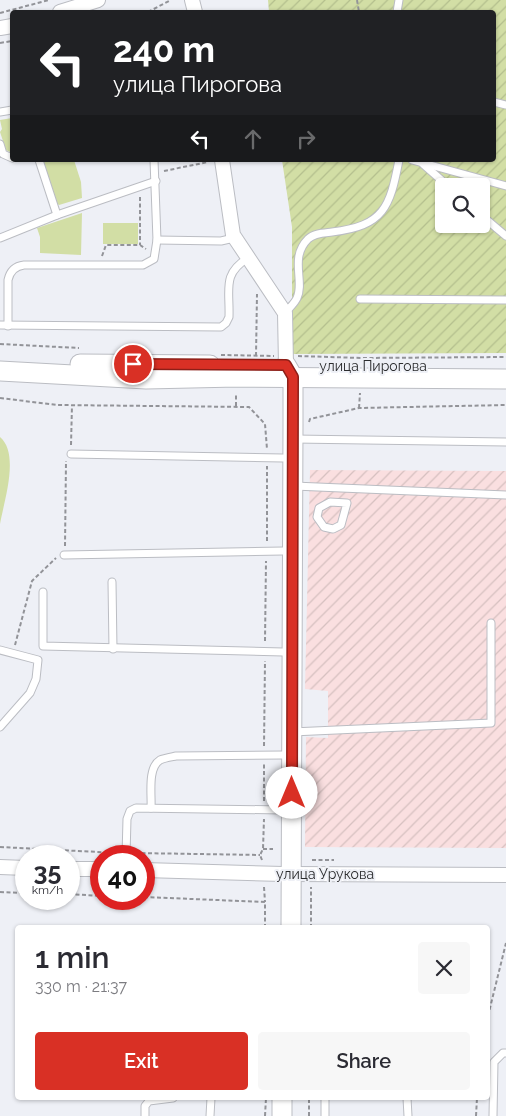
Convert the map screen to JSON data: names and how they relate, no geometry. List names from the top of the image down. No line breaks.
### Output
{"streets":{"main road":["улица Пирогова"],"street":["улица Урукова"]},"page":{"turn":["240 m","улица Пирогова"],"speed":"35 km/h","limit":"40","heading":["1 min","330 m · 21:37"],"buttons":["Exit","Share"]}}
